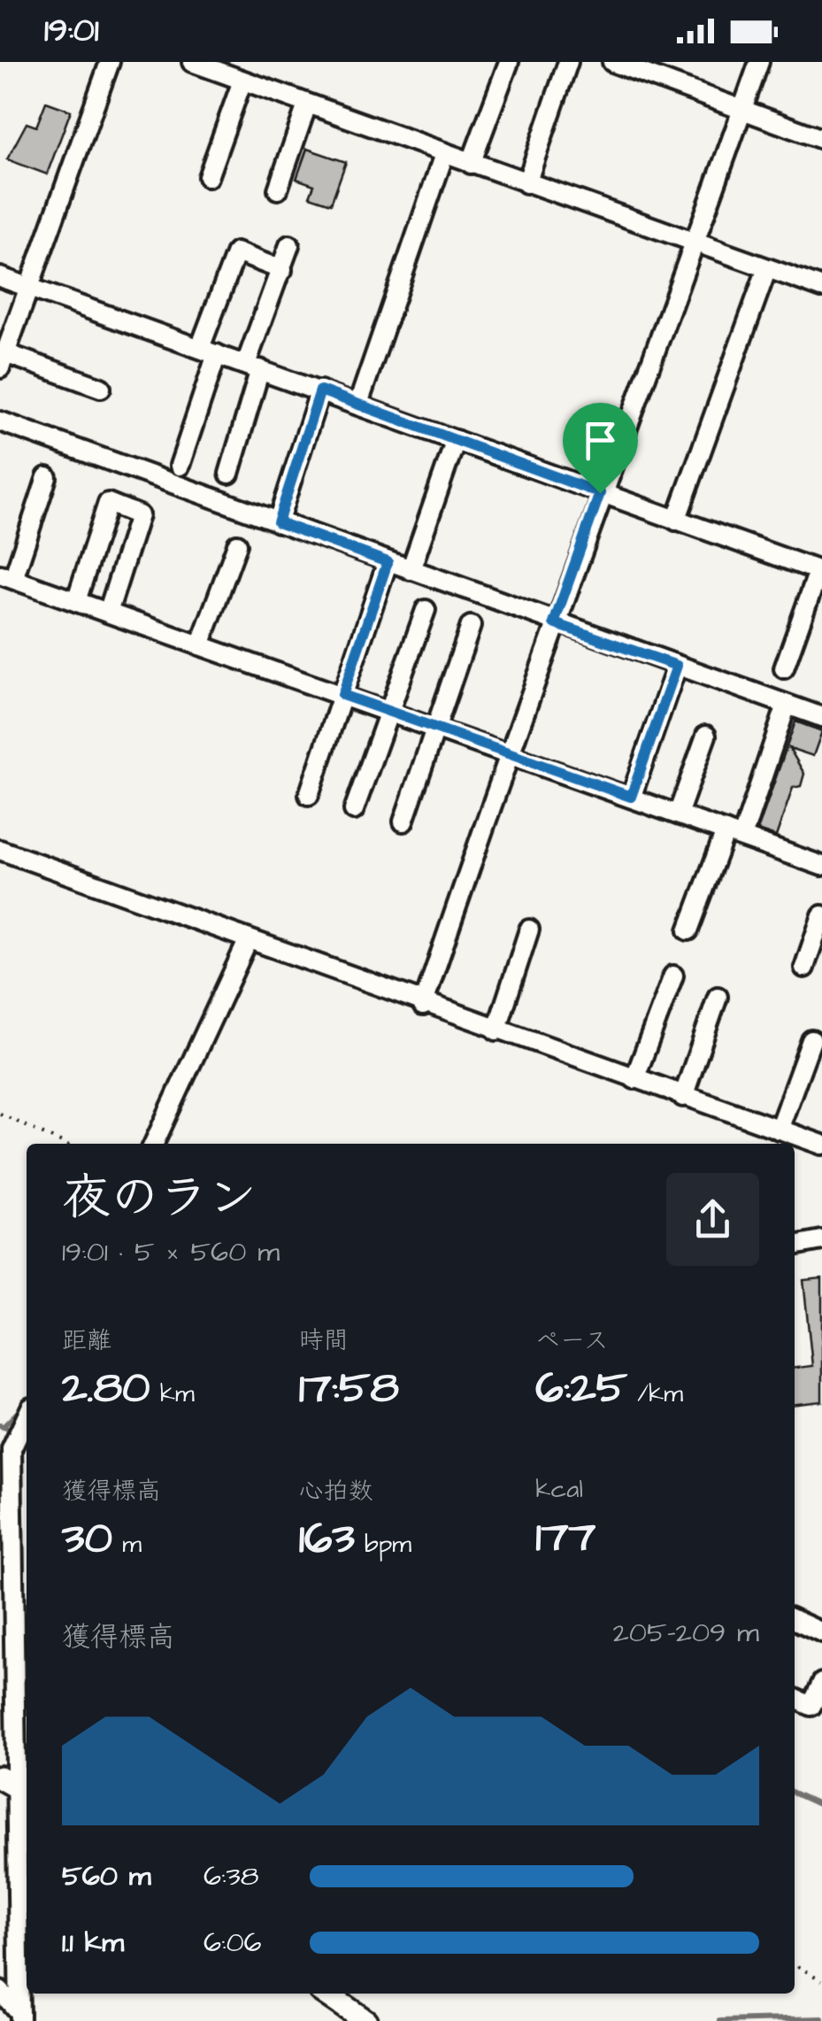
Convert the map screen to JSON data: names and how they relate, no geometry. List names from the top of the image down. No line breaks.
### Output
{"page":{"status":"19:01","heading":["夜のラン","19:01 · 5 × 560 m"],"stats":[["距離","2.80 km"],["時間","17:58"],["ペース","6:25 /km"],["獲得標高","30 m"],["心拍数","163 bpm"],["kcal","177"]],"chart":["獲得標高","205–209 m"],"list":[{"name":"560 m","note":"6:38"},{"name":"1.1 km","note":"6:06"}]}}
